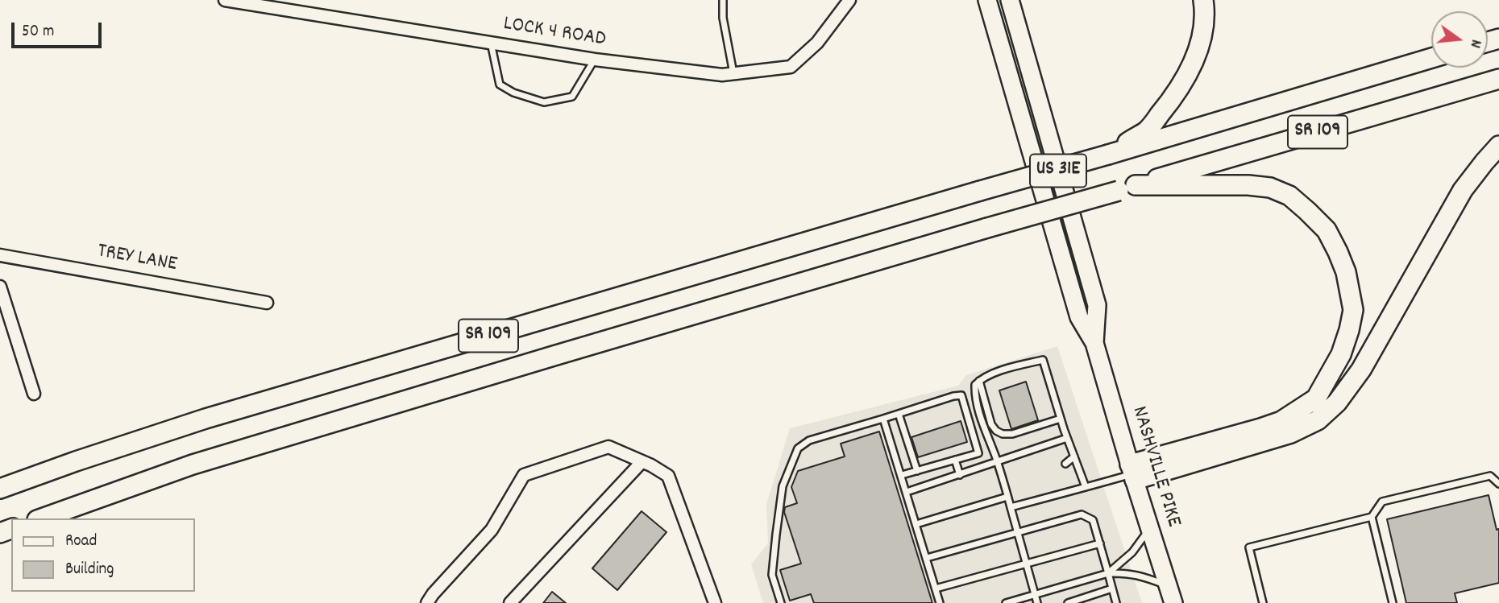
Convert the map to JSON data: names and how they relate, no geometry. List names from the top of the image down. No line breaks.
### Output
{"streets":{"highway":["SR 109"],"main road":["US 31E","NASHVILLE PIKE"],"street":["LOCK 4 ROAD","TREY LANE"]},"legend":["Road","Building"],"scale_bar":"50 m","north":"right"}
